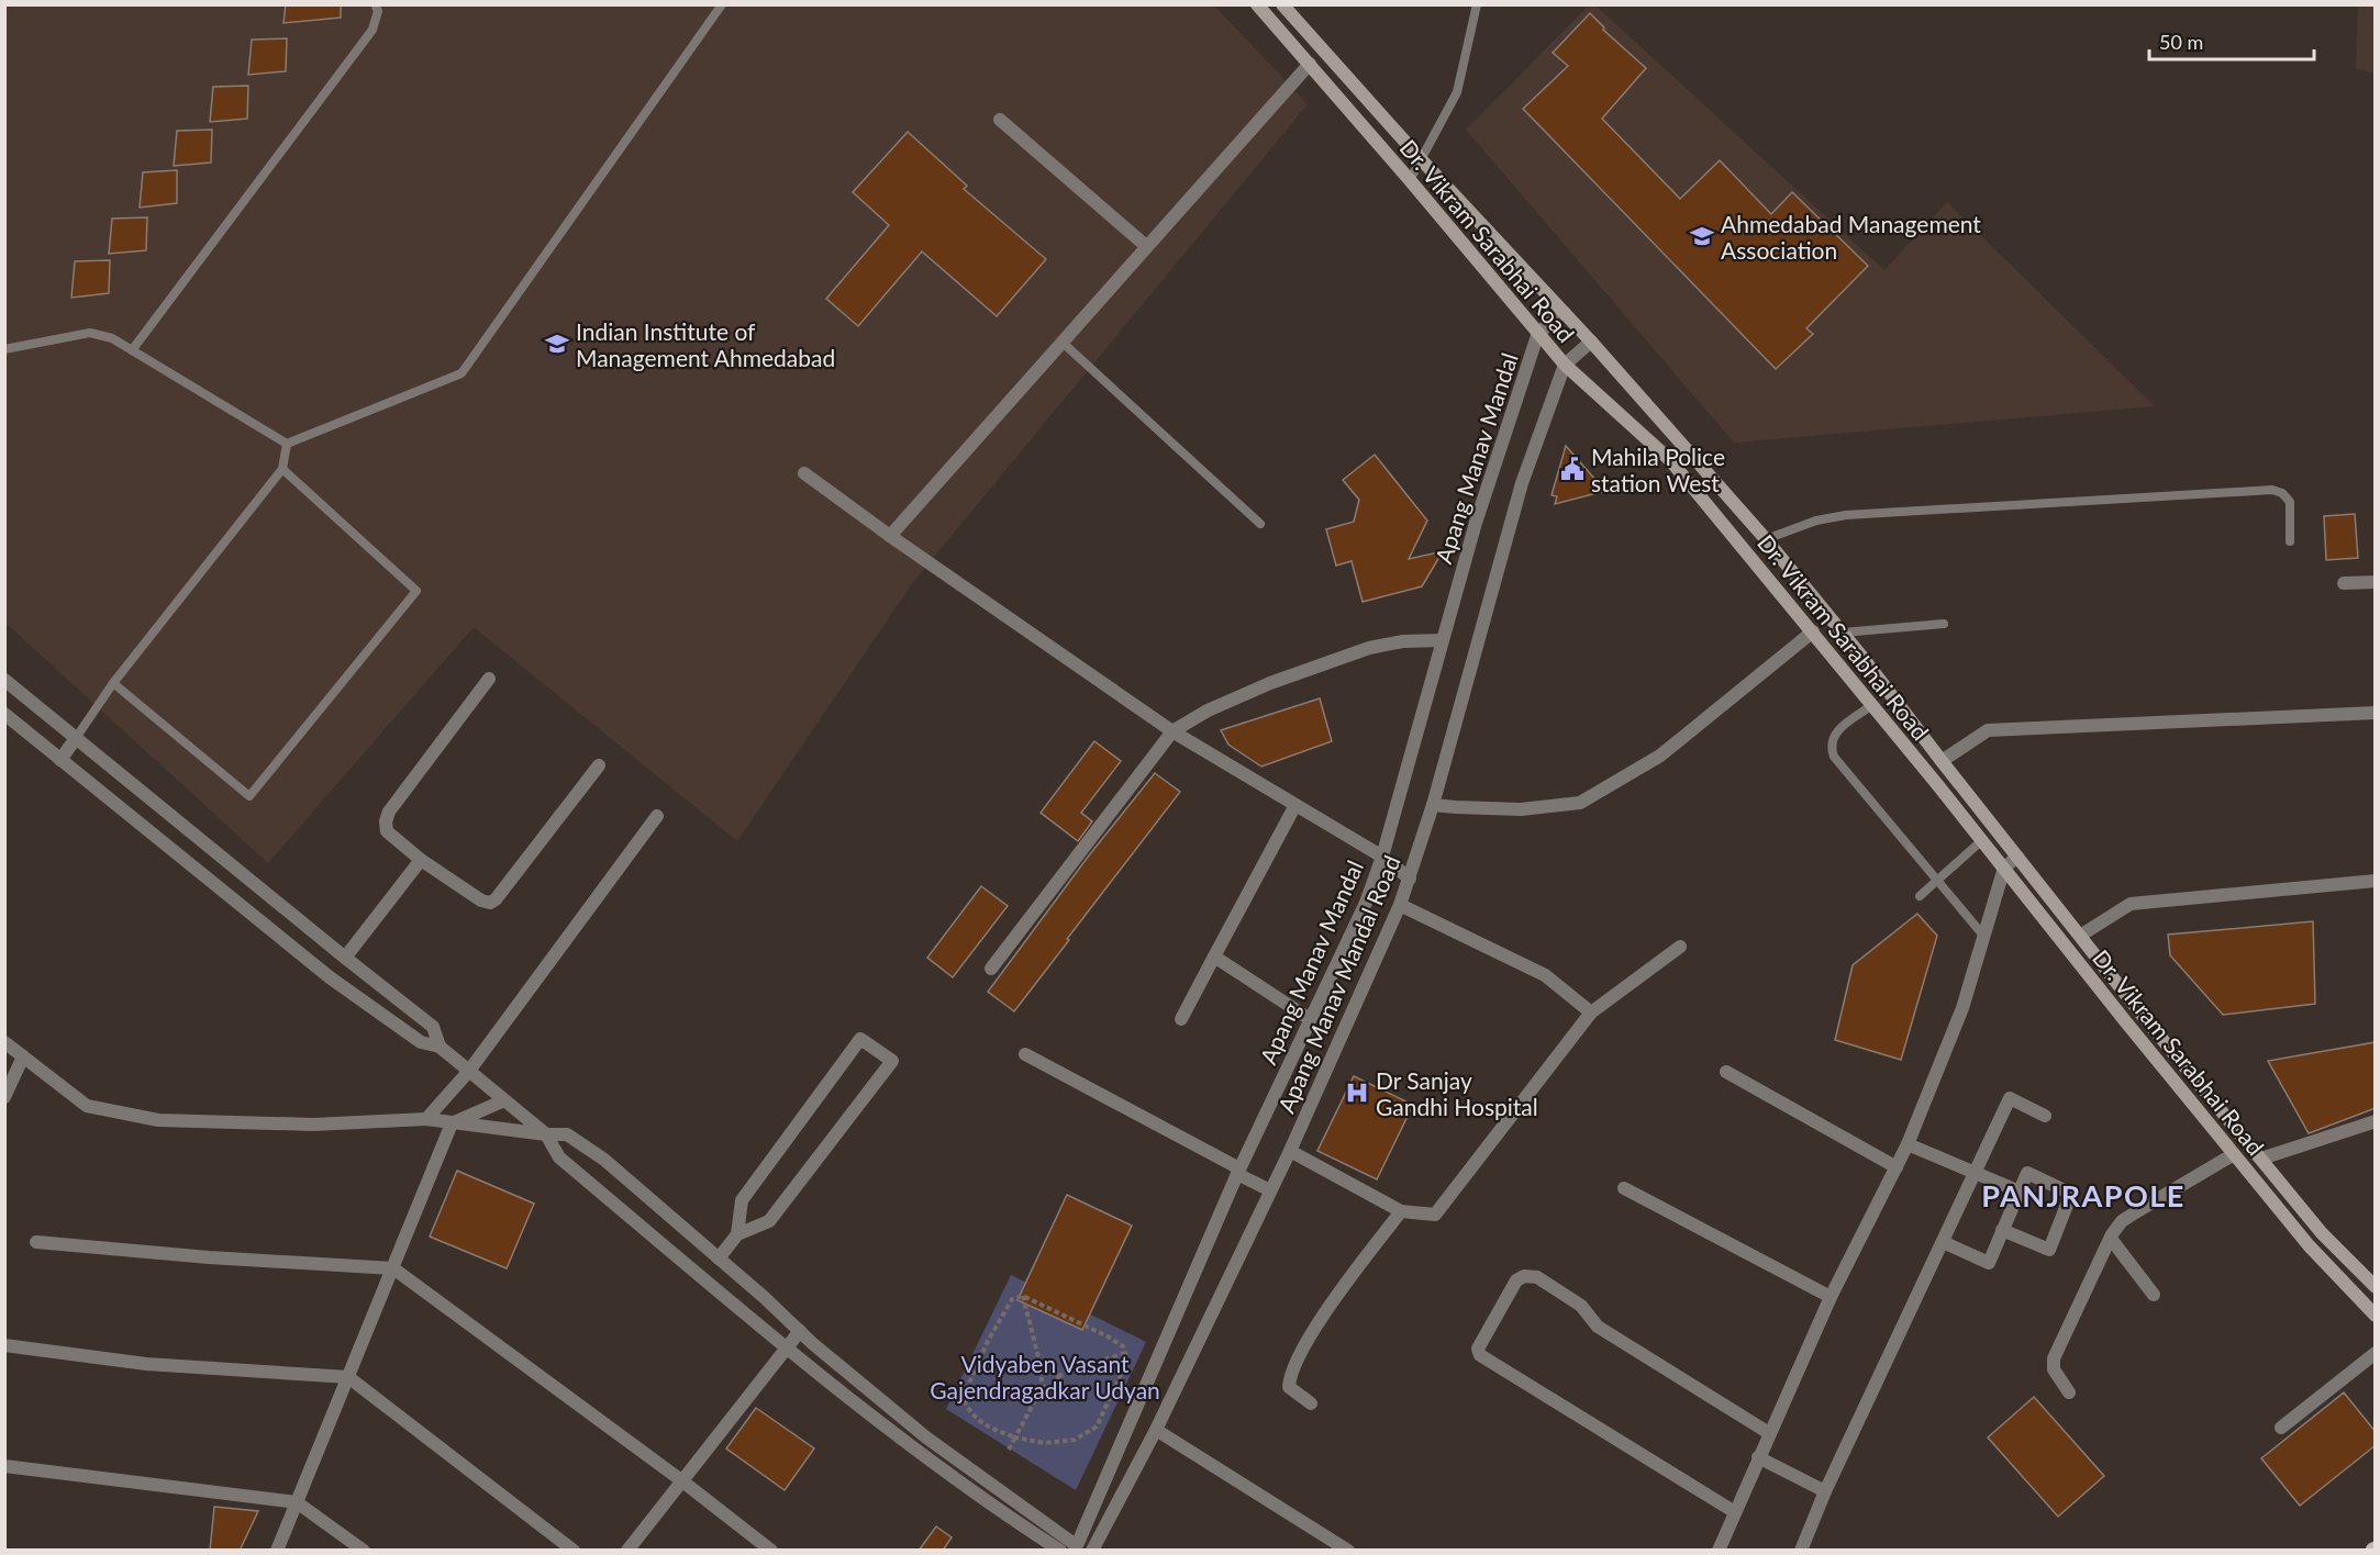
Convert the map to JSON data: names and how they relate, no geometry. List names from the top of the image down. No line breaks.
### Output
{"streets":{"main road":["Dr. Vikram Sarabhai Road"],"street":["Apang Manav Mandal","Apang Manav Mandal Road"]},"crossings":[["Dr. Vikram Sarabhai Road","Apang Manav Mandal"],["Dr. Vikram Sarabhai Road","Apang Manav Mandal Road"]],"districts":["PANJRAPOLE"],"parks":["Vidyaben Vasant Gajendragadkar Udyan"],"places":{"school or university":["Ahmedabad Management Association","Indian Institute of Management Ahmedabad"],"public building":["Mahila Police station West"],"hospital":["Dr Sanjay Gandhi Hospital"]},"scale_bar":"50 m"}
